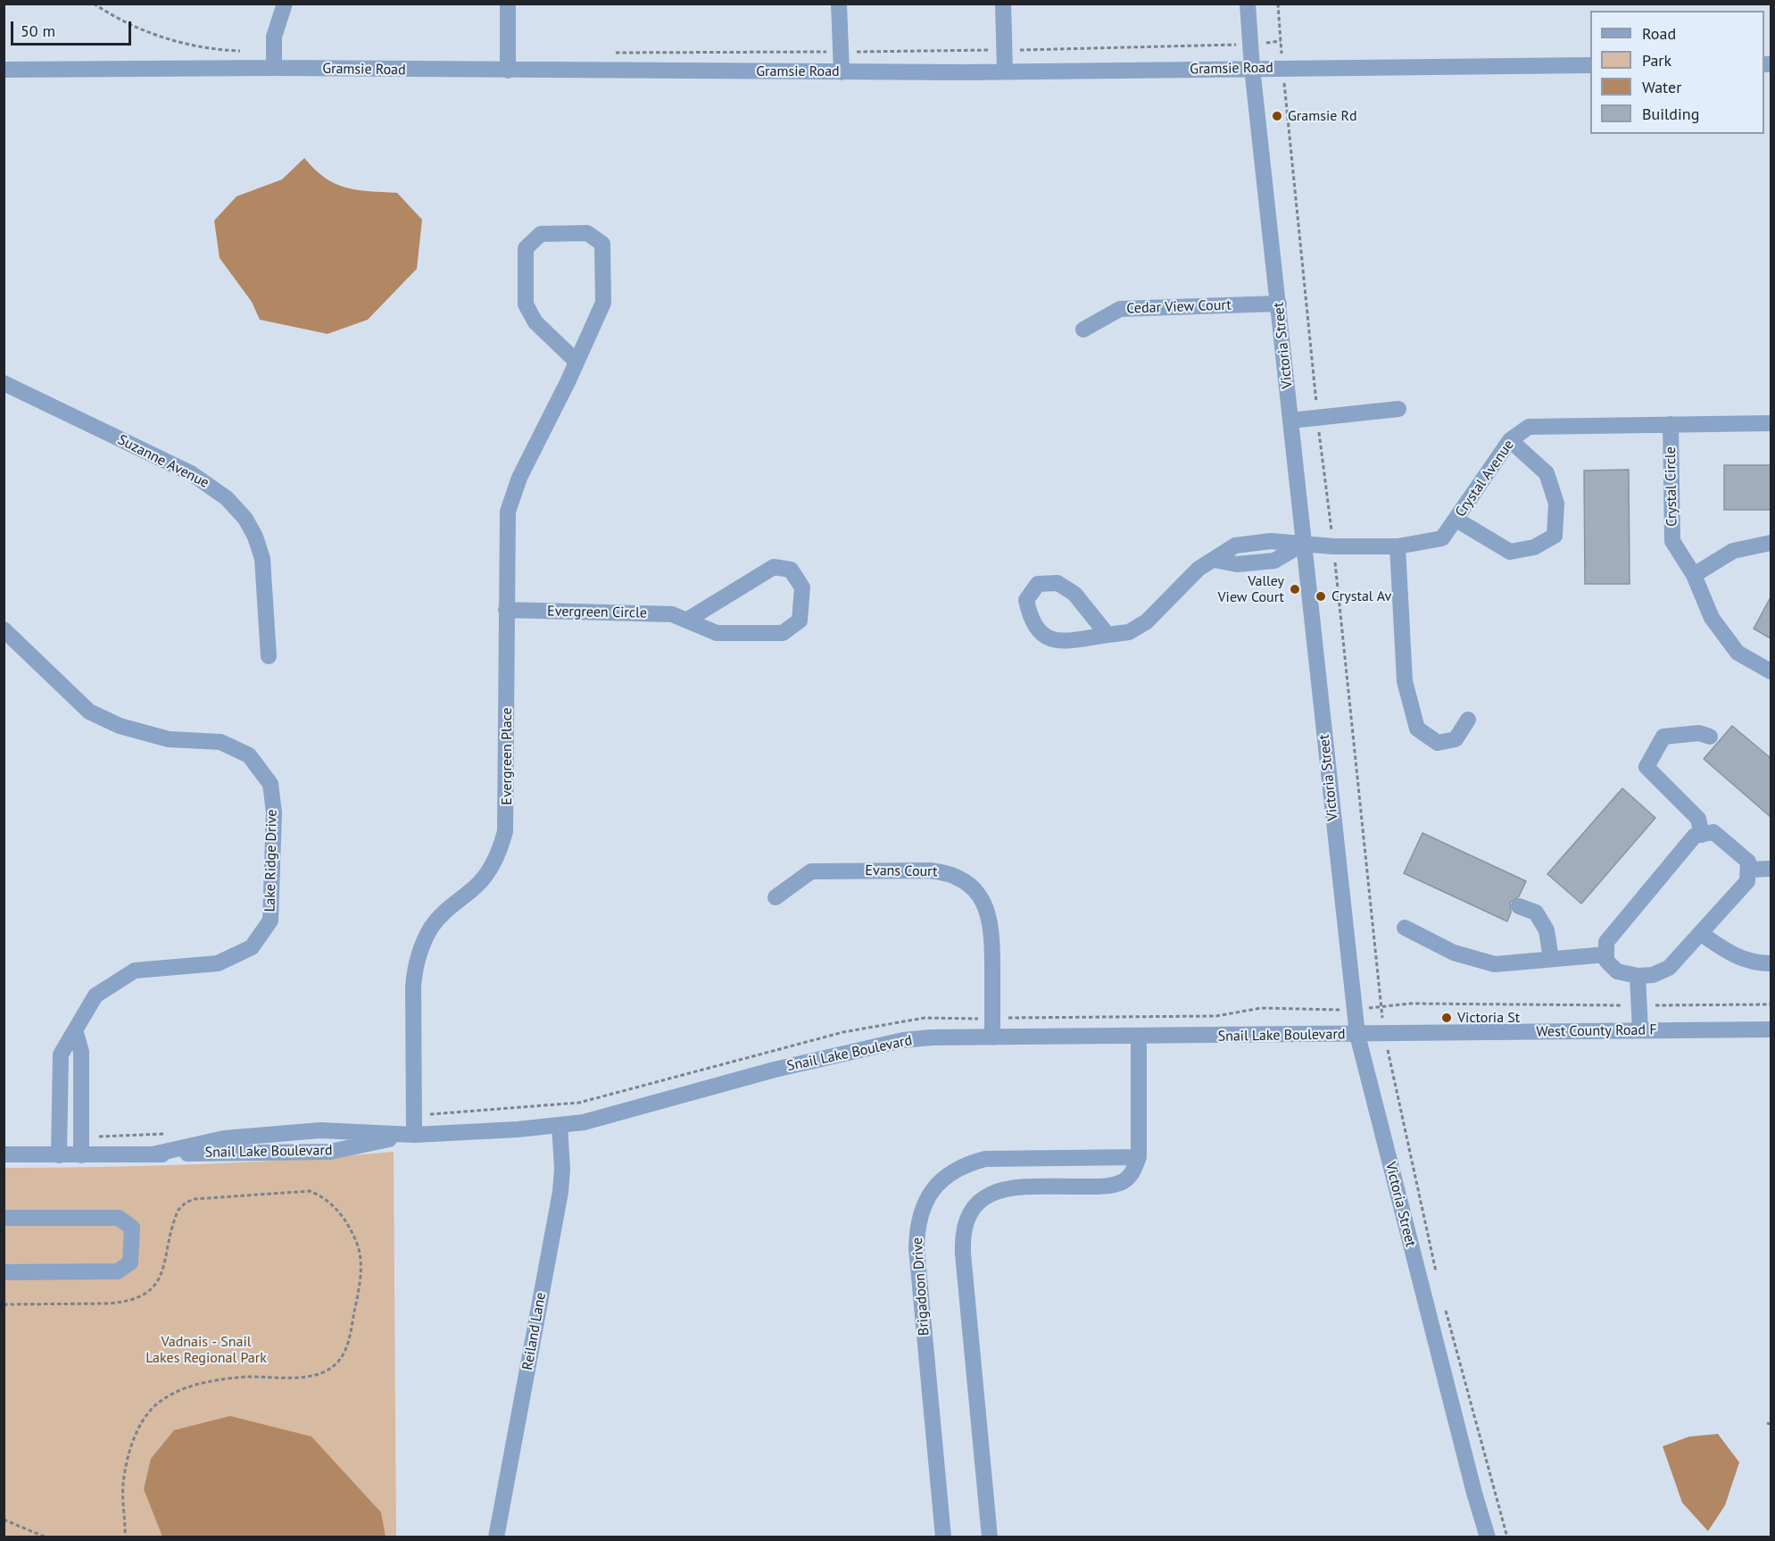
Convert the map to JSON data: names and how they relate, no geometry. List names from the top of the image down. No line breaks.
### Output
{"streets":{"street":["Gramsie Road","Cedar View Court","Victoria Street","Suzanne Avenue","Crystal Avenue","Crystal Circle","Evergreen Circle","Evergreen Place","Lake Ridge Drive","Evans Court","West County Road F","Snail Lake Boulevard","Brigadoon Drive","Reiland Lane"]},"crossings":[["Gramsie Road","Victoria Street"],["Cedar View Court","Victoria Street"],["Victoria Street","Crystal Avenue"],["Victoria Street","West County Road F"],["Victoria Street","Snail Lake Boulevard"],["Crystal Avenue","Crystal Circle"],["Evergreen Circle","Evergreen Place"],["Evergreen Place","Snail Lake Boulevard"],["Lake Ridge Drive","Snail Lake Boulevard"],["Evans Court","Snail Lake Boulevard"],["West County Road F","Snail Lake Boulevard"],["Snail Lake Boulevard","Reiland Lane"]],"parks":["Vadnais - Snail Lakes Regional Park"],"places":["Gramsie Rd","Valley View Court","Crystal Av","Victoria St"],"legend":["Road","Park","Water","Building"],"scale_bar":"50 m"}
